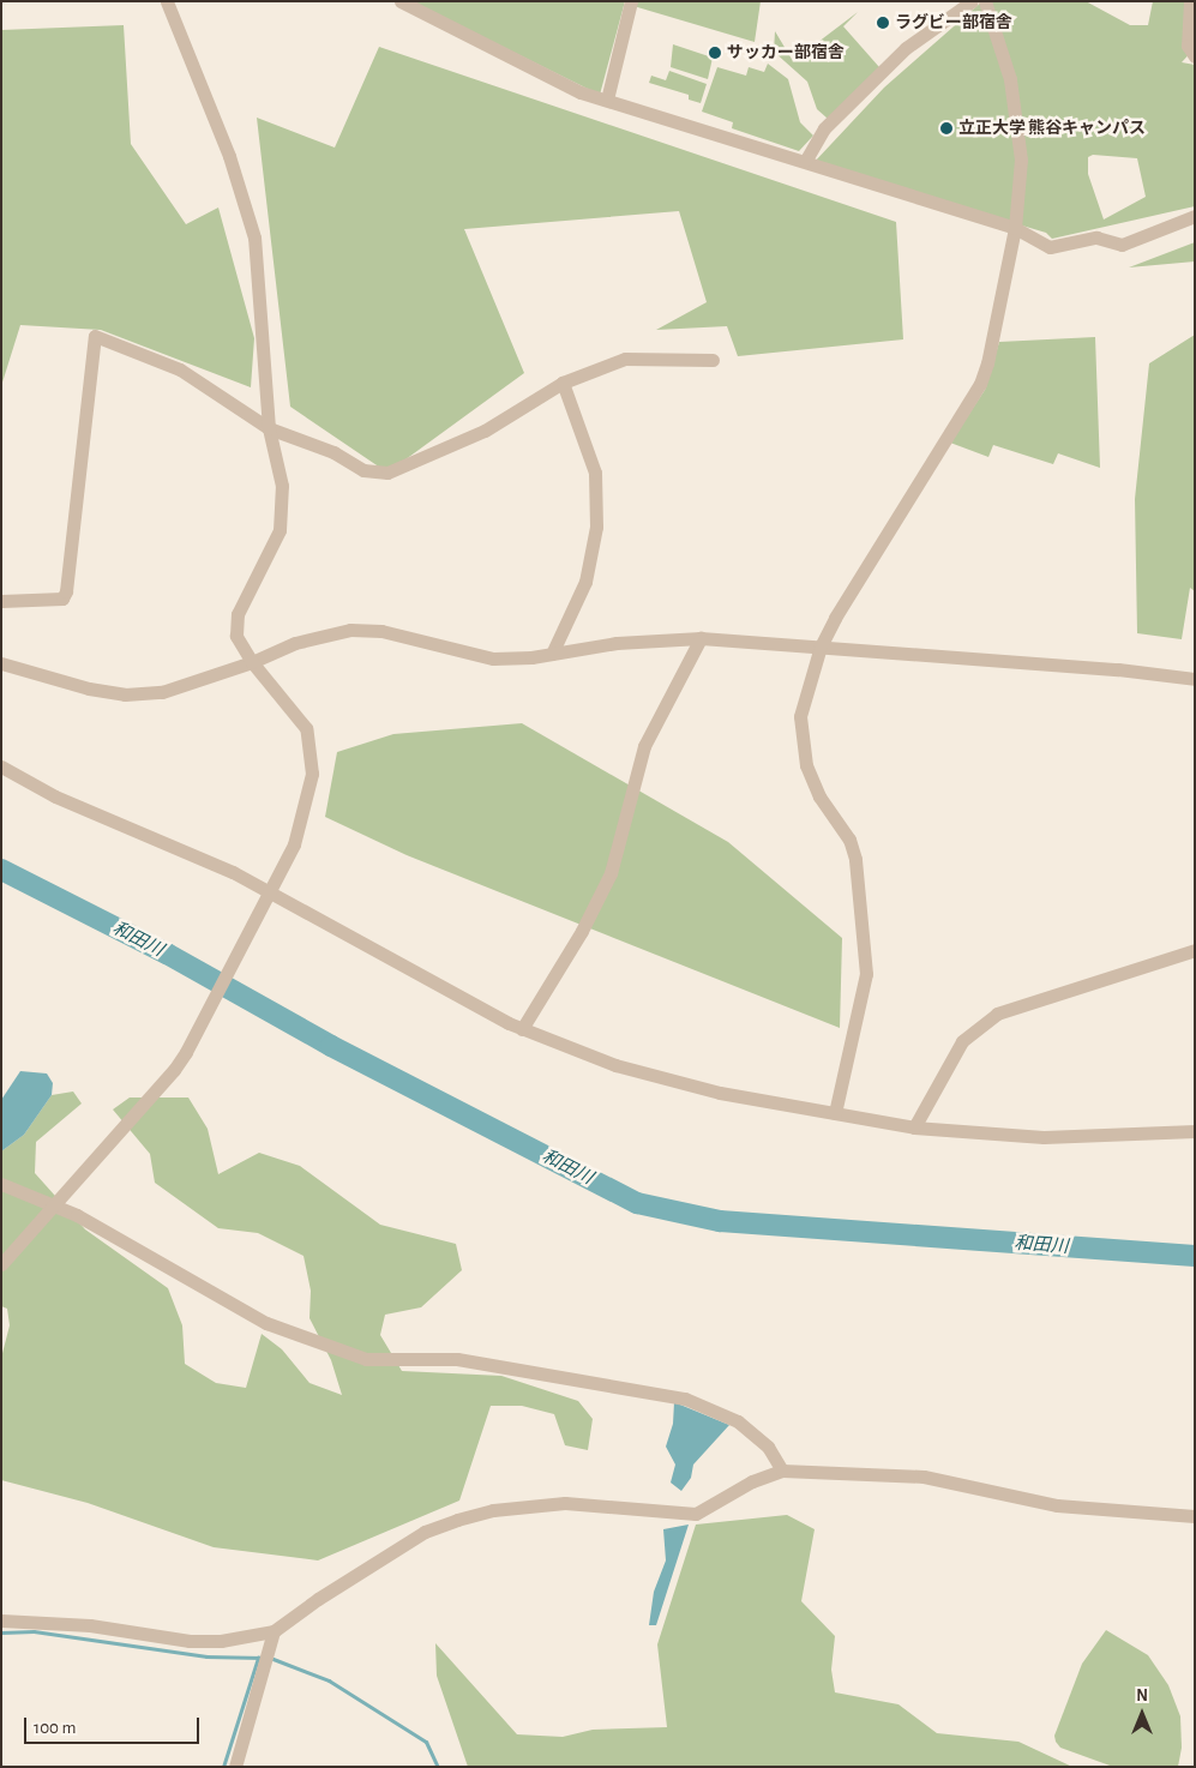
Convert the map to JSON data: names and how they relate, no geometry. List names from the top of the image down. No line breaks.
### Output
{"water":["和田川"],"places":["ラグビー部宿舎","サッカー部宿舎","立正大学 熊谷キャンパス"],"scale_bar":"100 m","north":"top"}
